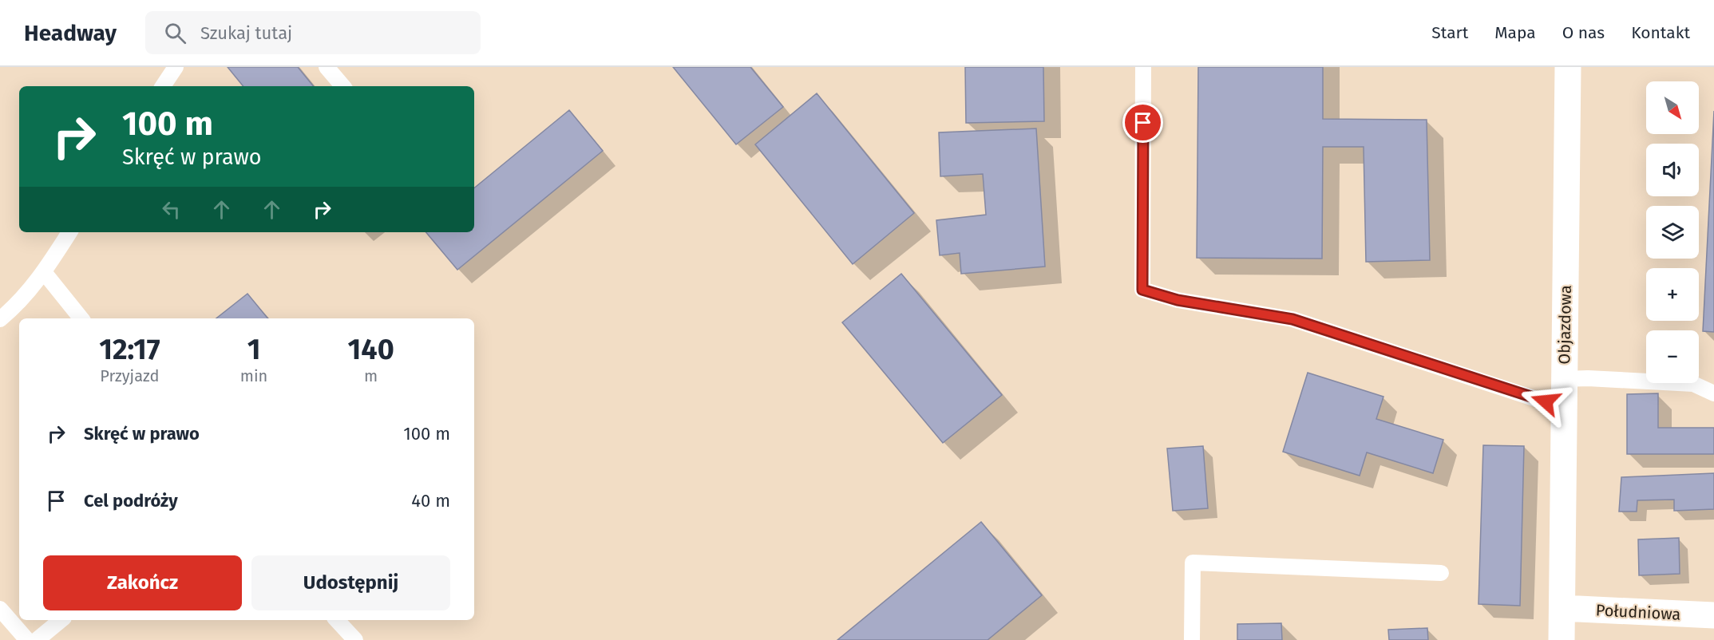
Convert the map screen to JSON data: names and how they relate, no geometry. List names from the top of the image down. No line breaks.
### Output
{"streets":{"street":["Objazdowa","Południowa"]},"crossings":[["Objazdowa","Południowa"]],"north":"bottom right","page":{"header":"Headway","search":"Szukaj tutaj","nav":["Start","Mapa","O nas","Kontakt"],"map_buttons":["+","−"],"turn":["100 m","Skręć w prawo"],"eta":["12:17","Przyjazd","1","min","140","m"],"list":[{"name":"Skręć w prawo","value":"100 m"},{"name":"Cel podróży","value":"40 m"}],"buttons":["Zakończ","Udostępnij"]}}
